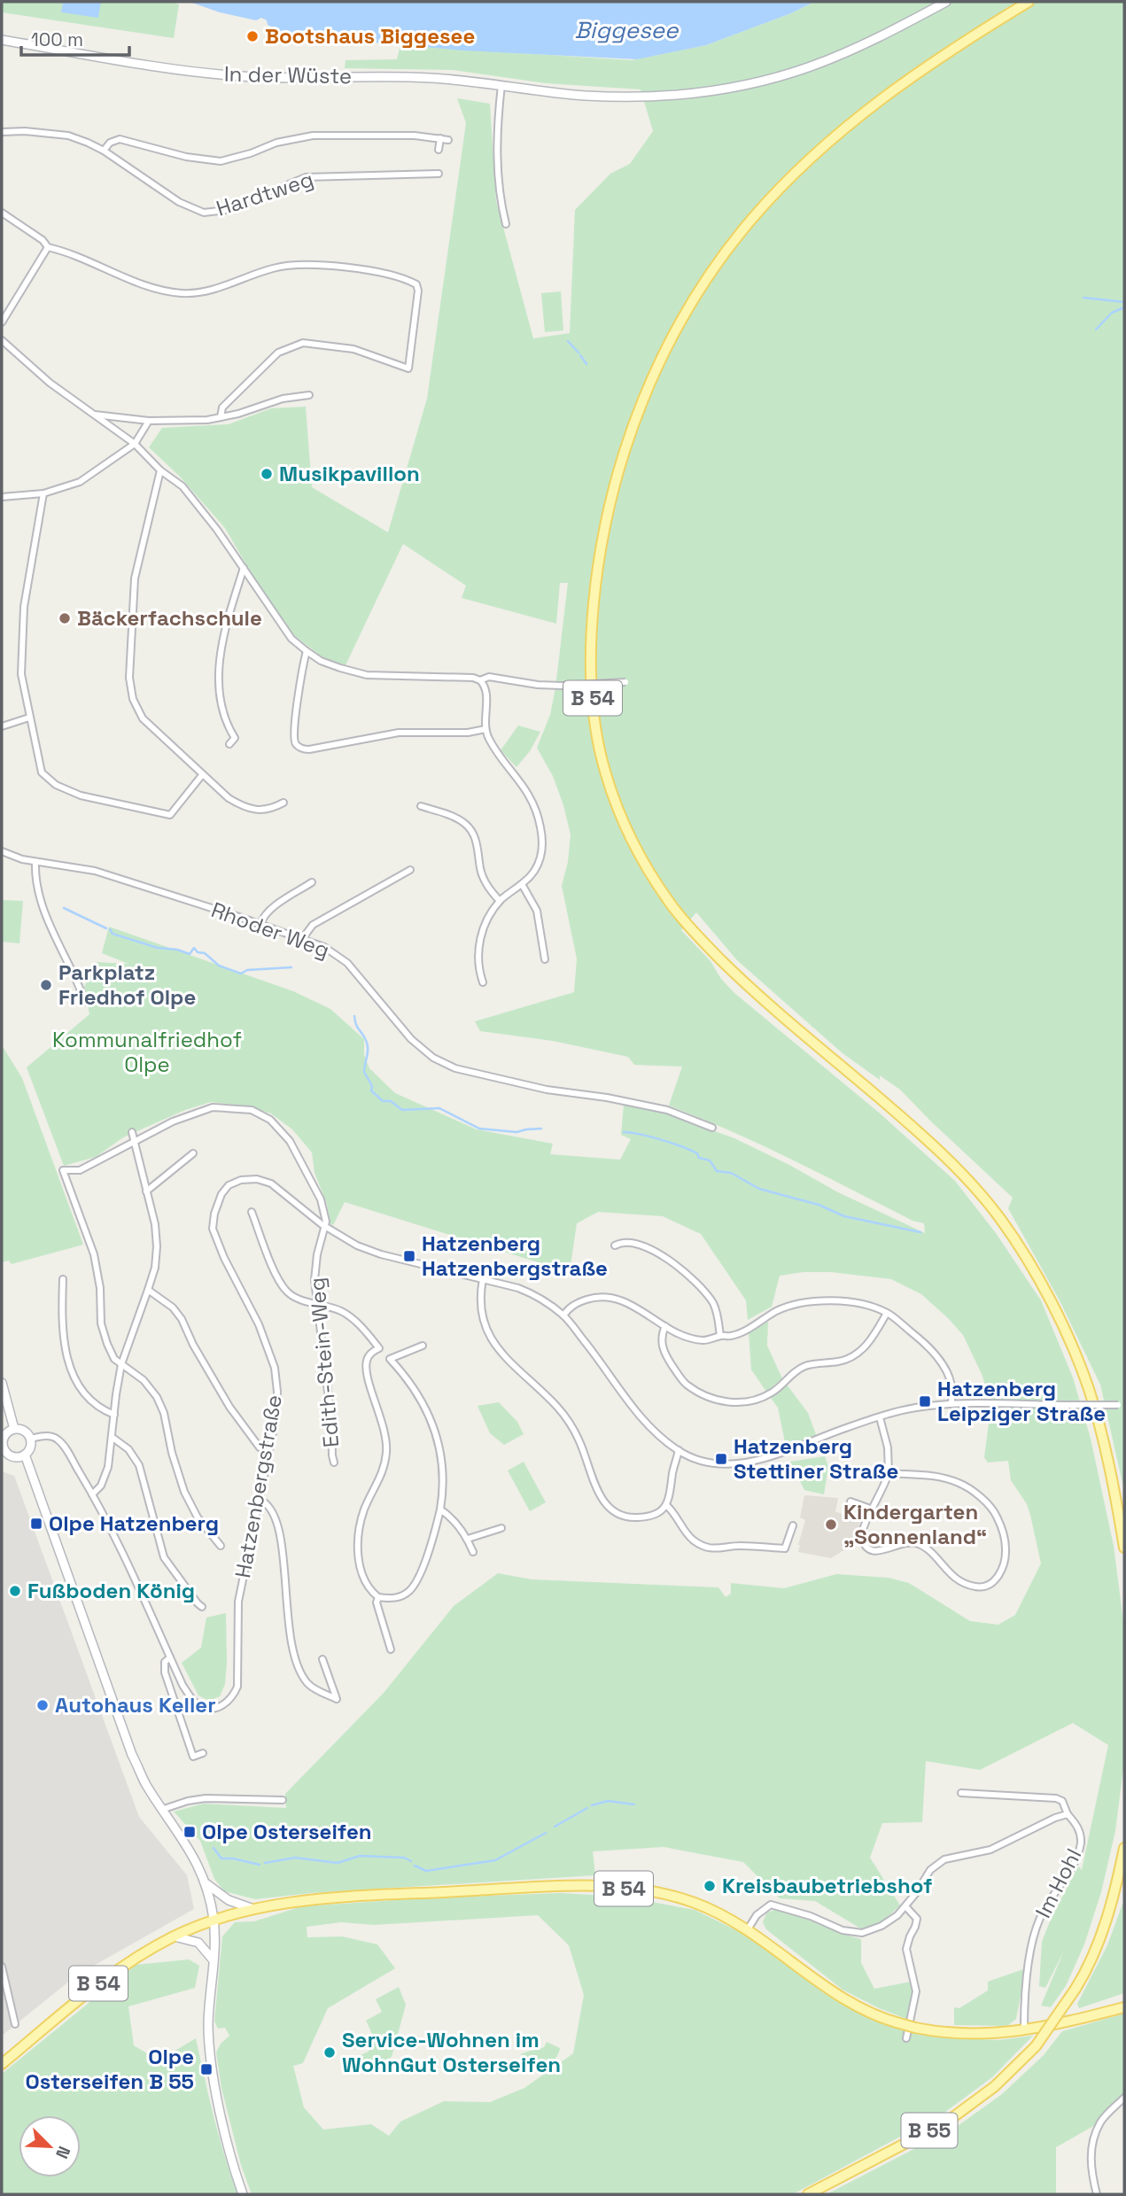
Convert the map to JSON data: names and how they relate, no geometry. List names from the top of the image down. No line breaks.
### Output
{"streets":{"main road":["B 54","B 55"],"street":["In der Wüste","Hardtweg","Rhoder Weg","Edith-Stein-Weg","Hatzenbergstraße","Im Hohl"]},"crossings":[["B 54","Im Hohl"],["Edith-Stein-Weg","Hatzenbergstraße"]],"water":["Biggesee"],"parks":["Kommunalfriedhof Olpe"],"places":{"other":["Bootshaus Biggesee","Musikpavillon","Bäckerfachschule","Parkplatz Friedhof Olpe","Kindergarten „Sonnenland“","Fußboden König","Autohaus Keller","Kreisbaubetriebshof","Service-Wohnen im WohnGut Osterseifen"],"transit":["Hatzenberg Hatzenbergstraße","Hatzenberg Leipziger Straße","Hatzenberg Stettiner Straße","Olpe Hatzenberg","Olpe Osterseifen","Olpe Osterseifen B 55"]},"scale_bar":"100 m","north":"bottom right"}
